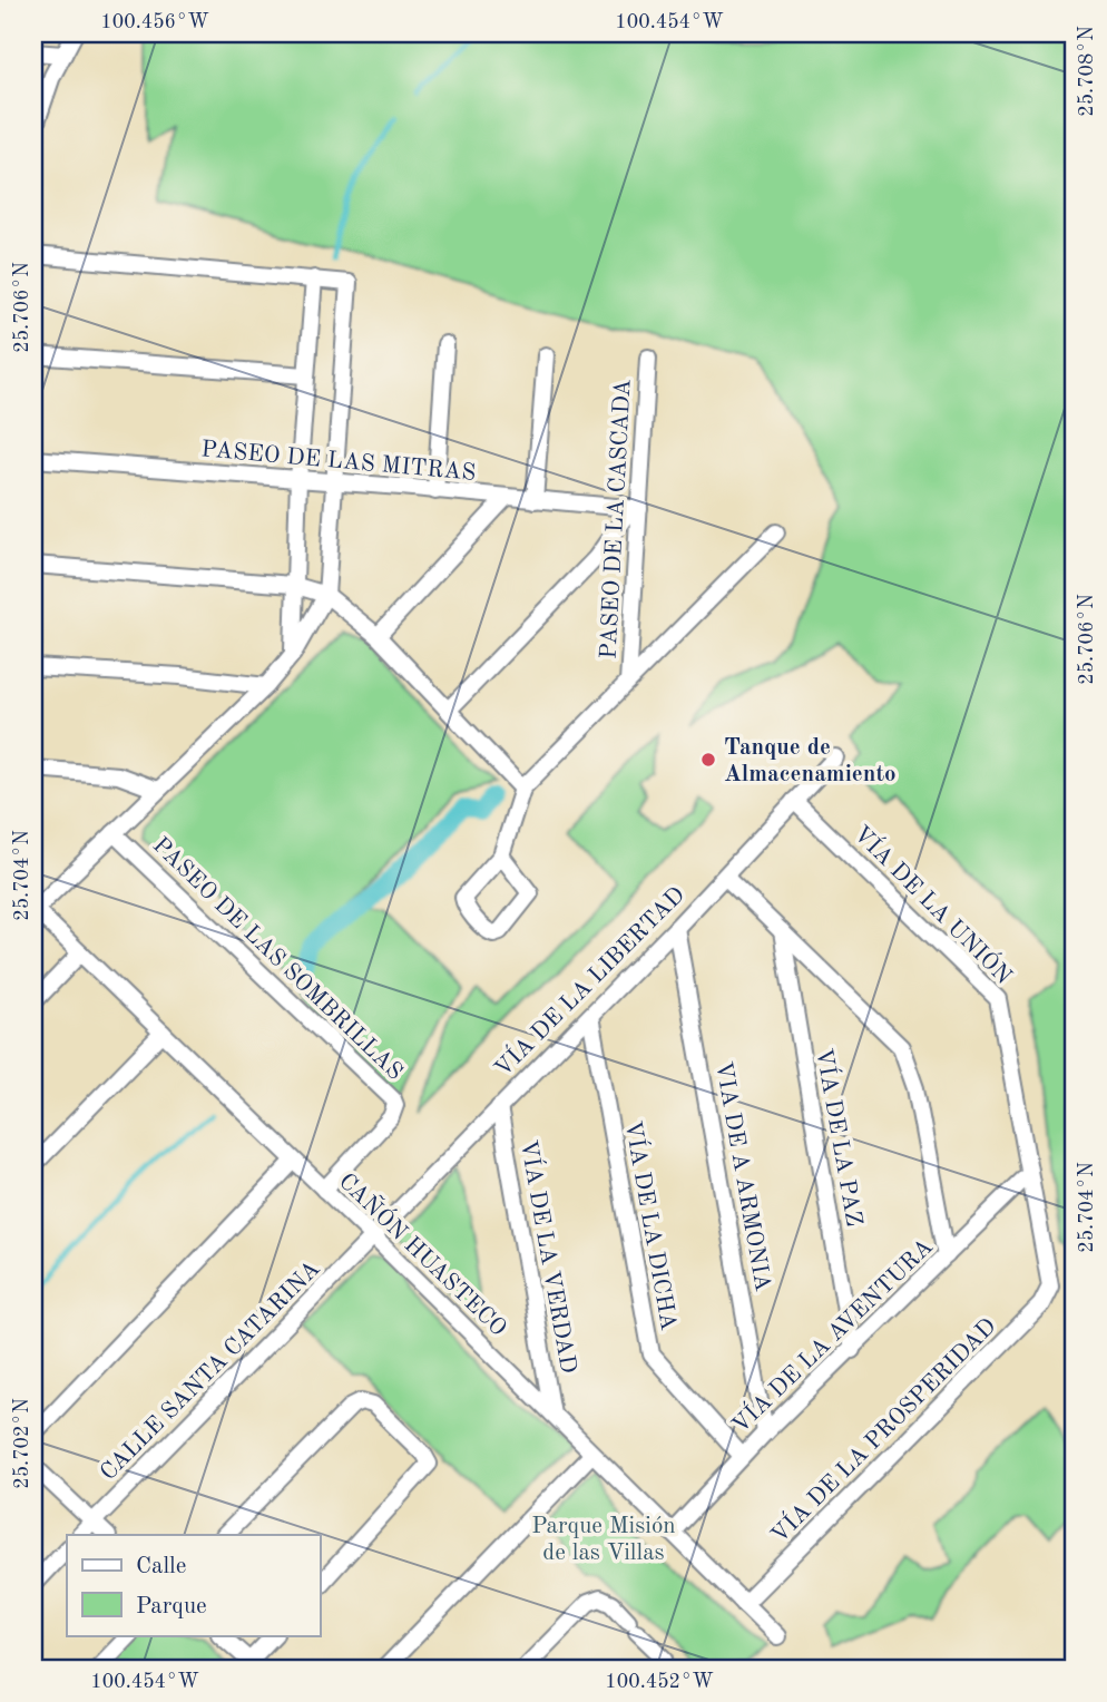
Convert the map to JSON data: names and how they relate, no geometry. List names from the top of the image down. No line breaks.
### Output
{"streets":{"street":["PASEO DE LAS MITRAS","PASEO DE LA CASCADA","VÍA DE LA UNIÓN","PASEO DE LAS SOMBRILLAS","VÍA DE LA LIBERTAD","VÍA DE LA PAZ","VIA DE A ARMONIA","VÍA DE LA DICHA","CAÑÓN HUASTECO","VÍA DE LA VERDAD","VÍA DE LA AVENTURA","CALLE SANTA CATARINA","VÍA DE LA PROSPERIDAD"]},"crossings":[["PASEO DE LAS MITRAS","PASEO DE LA CASCADA"],["VÍA DE LA UNIÓN","VÍA DE LA LIBERTAD"],["VÍA DE LA UNIÓN","VÍA DE LA AVENTURA"],["VÍA DE LA UNIÓN","VÍA DE LA PROSPERIDAD"],["PASEO DE LAS SOMBRILLAS","CAÑÓN HUASTECO"],["VÍA DE LA LIBERTAD","VIA DE A ARMONIA"],["VÍA DE LA LIBERTAD","VÍA DE LA DICHA"],["VÍA DE LA LIBERTAD","CAÑÓN HUASTECO"],["VÍA DE LA LIBERTAD","VÍA DE LA VERDAD"],["VÍA DE LA LIBERTAD","CALLE SANTA CATARINA"],["VÍA DE LA PAZ","VÍA DE LA AVENTURA"],["VIA DE A ARMONIA","VÍA DE LA AVENTURA"],["VÍA DE LA DICHA","VÍA DE LA AVENTURA"],["CAÑÓN HUASTECO","VÍA DE LA VERDAD"],["CAÑÓN HUASTECO","VÍA DE LA AVENTURA"],["CAÑÓN HUASTECO","CALLE SANTA CATARINA"],["CAÑÓN HUASTECO","VÍA DE LA PROSPERIDAD"]],"parks":["Parque Misión de las Villas"],"places":["Tanque de Almacenamiento"],"legend":["Calle","Parque"],"coordinates":["100.456°W","100.454°W","25.708°N","25.706°N","25.704°N","25.702°N","100.452°W"]}
